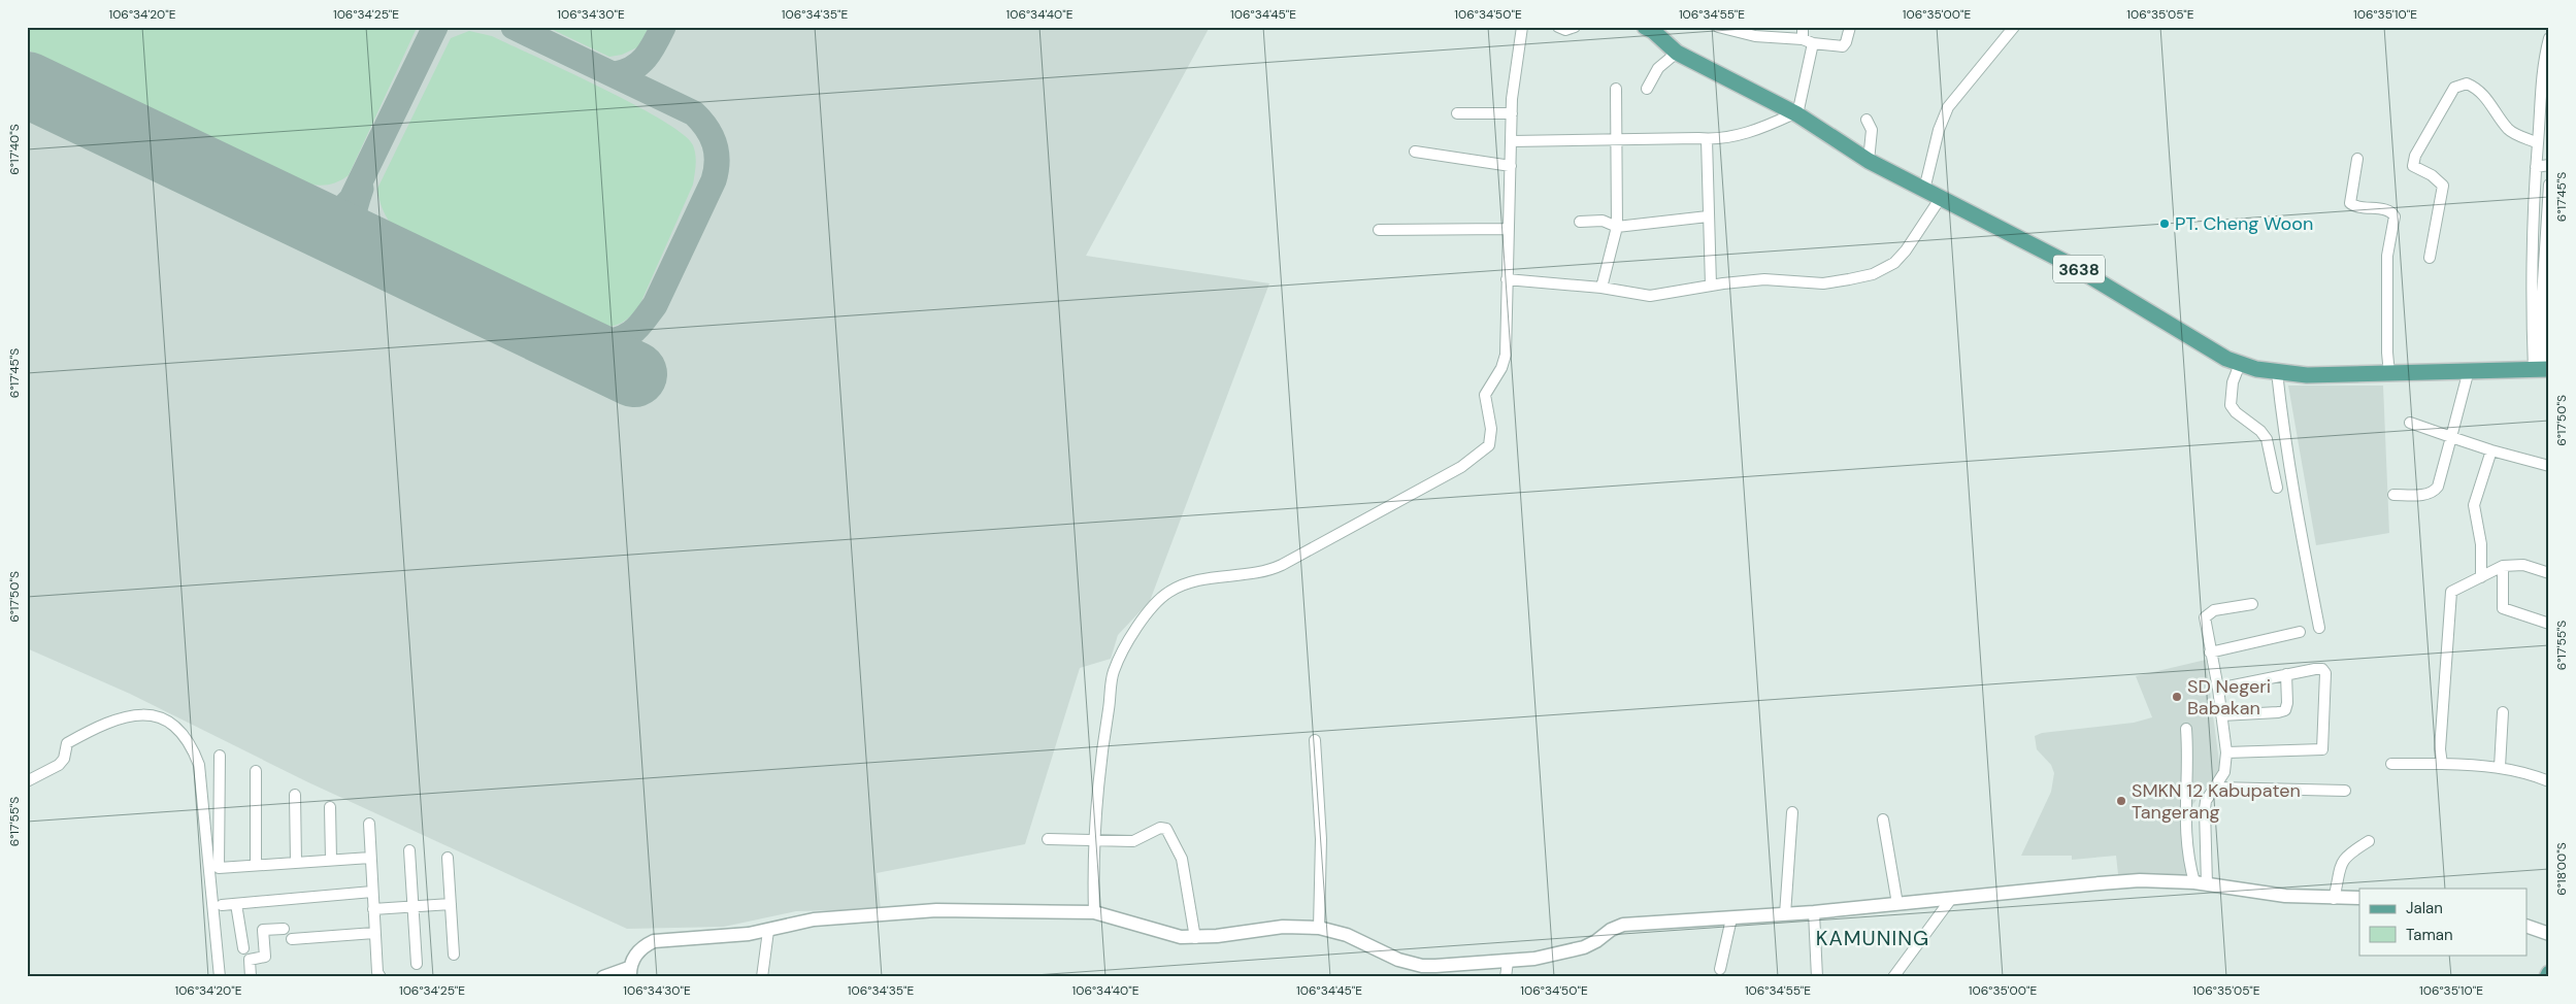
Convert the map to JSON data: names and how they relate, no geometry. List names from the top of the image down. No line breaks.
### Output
{"streets":{"main road":["3638"]},"districts":["KAMUNING"],"places":["PT. Cheng Woon","SD Negeri Babakan","SMKN 12 Kabupaten Tangerang"],"legend":["Jalan","Taman"],"coordinates":["106°34'20\"E","106°34'25\"E","106°34'30\"E","106°34'35\"E","106°34'40\"E","106°34'45\"E","106°34'50\"E","106°34'55\"E","106°35'00\"E","106°35'05\"E","106°35'10\"E","6°17'40\"S","6°17'45\"S","6°17'50\"S","6°17'55\"S","6°18'00\"S"]}
